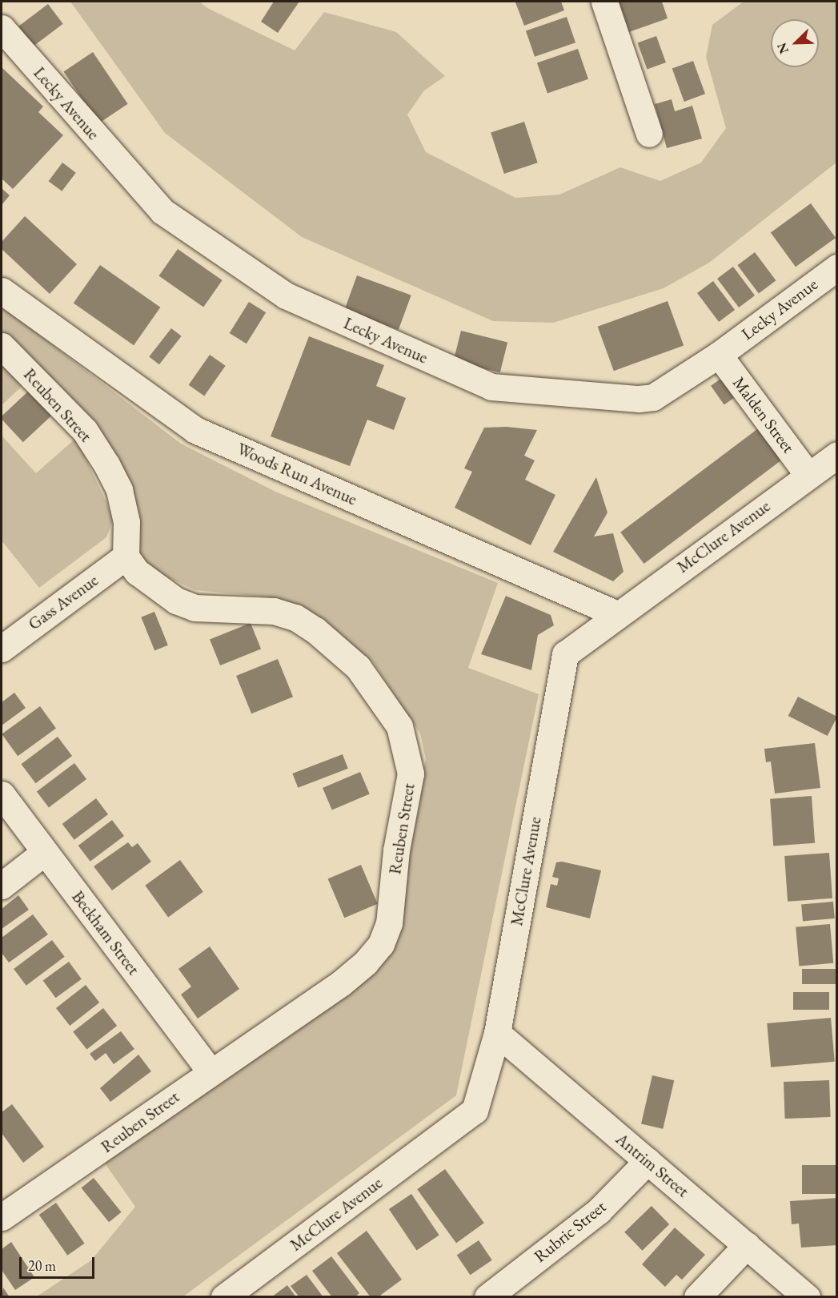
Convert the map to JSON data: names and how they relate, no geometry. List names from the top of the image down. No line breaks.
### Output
{"streets":{"street":["Lecky Avenue","Reuben Street","Malden Street","Woods Run Avenue","McClure Avenue","Gass Avenue","Beckham Street","Antrim Street","Rubric Street"]},"crossings":[["Lecky Avenue","Malden Street"],["Reuben Street","Gass Avenue"],["Reuben Street","Beckham Street"],["Malden Street","McClure Avenue"],["Woods Run Avenue","McClure Avenue"],["McClure Avenue","Antrim Street"],["Antrim Street","Rubric Street"]],"scale_bar":"20 m","north":"bottom left"}
